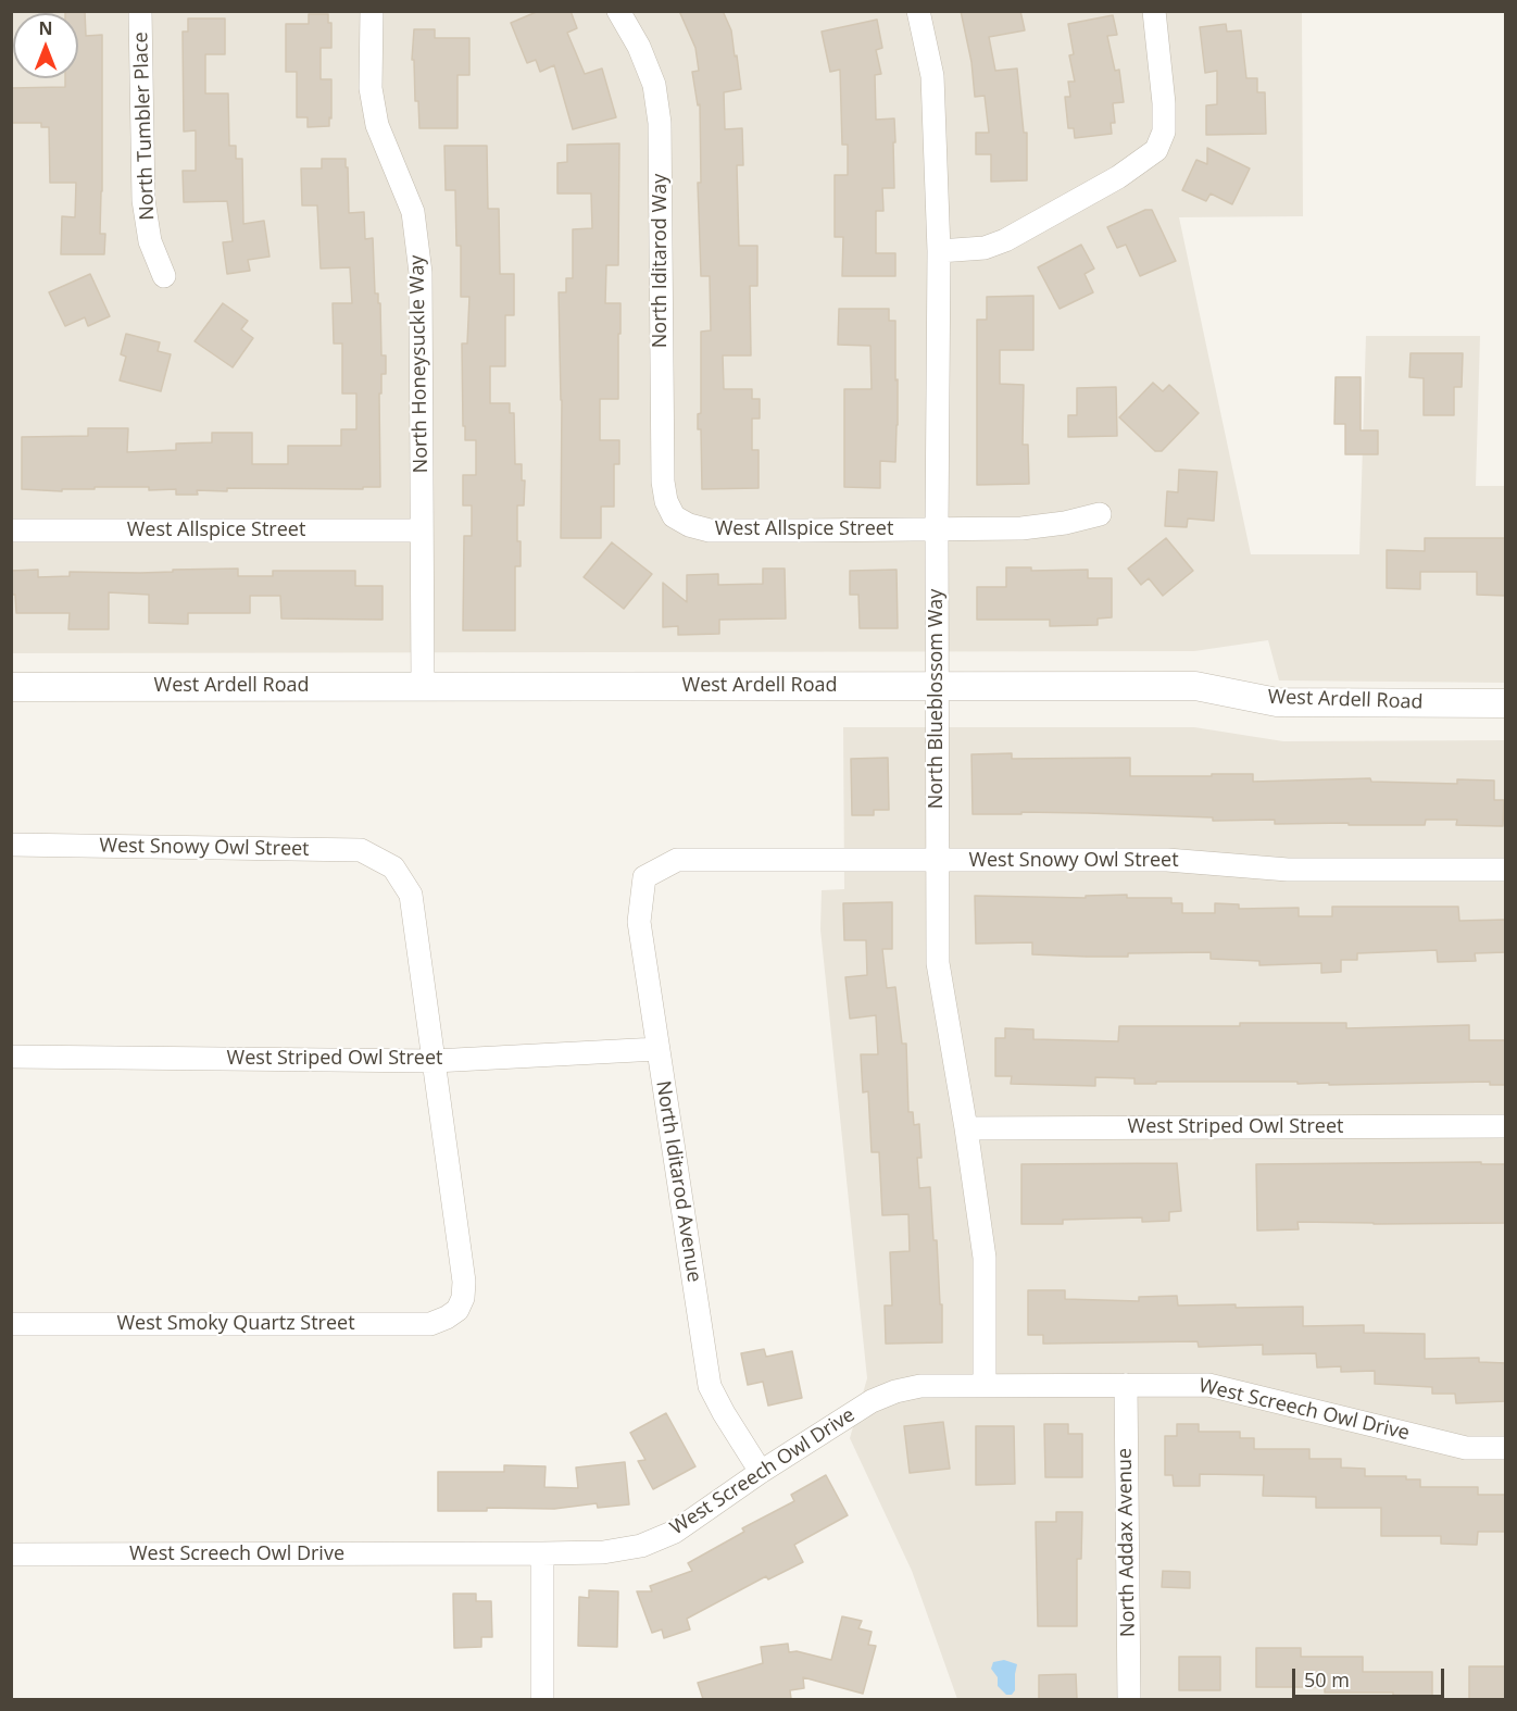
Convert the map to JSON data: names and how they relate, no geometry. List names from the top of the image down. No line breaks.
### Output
{"streets":{"street":["North Tumbler Place","North Iditarod Way","North Honeysuckle Way","West Allspice Street","West Ardell Road","North Blueblossom Way","West Snowy Owl Street","West Striped Owl Street","North Iditarod Avenue","West Smoky Quartz Street","West Screech Owl Drive","North Addax Avenue"]},"crossings":[["North Iditarod Way","West Allspice Street"],["North Honeysuckle Way","West Allspice Street"],["North Honeysuckle Way","West Ardell Road"],["West Allspice Street","North Blueblossom Way"],["West Ardell Road","North Blueblossom Way"],["North Blueblossom Way","West Snowy Owl Street"],["North Blueblossom Way","West Striped Owl Street"],["North Blueblossom Way","West Screech Owl Drive"],["West Snowy Owl Street","West Striped Owl Street"],["West Snowy Owl Street","North Iditarod Avenue"],["West Snowy Owl Street","West Smoky Quartz Street"],["West Striped Owl Street","North Iditarod Avenue"],["West Striped Owl Street","West Smoky Quartz Street"],["North Iditarod Avenue","West Screech Owl Drive"],["West Screech Owl Drive","North Addax Avenue"]],"scale_bar":"50 m","north":"top"}
